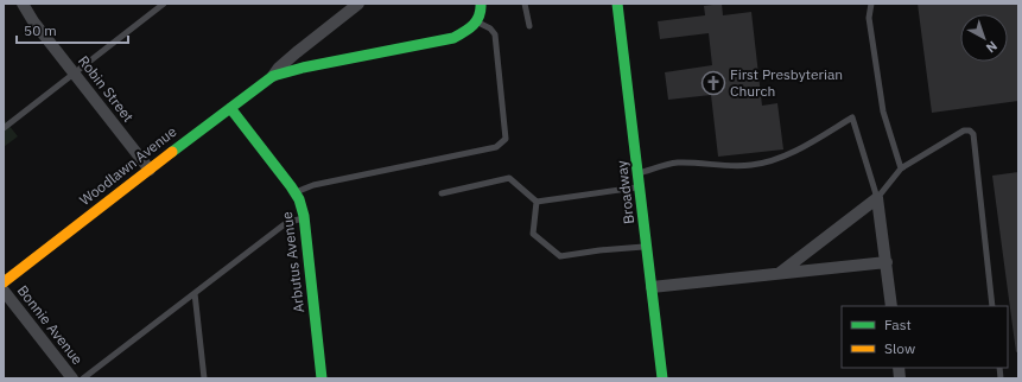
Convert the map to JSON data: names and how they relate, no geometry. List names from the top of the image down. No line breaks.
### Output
{"streets":{"street":["Robin Street","Woodlawn Avenue","Broadway","Arbutus Avenue","Bonnie Avenue"]},"crossings":[["Robin Street","Woodlawn Avenue"],["Woodlawn Avenue","Arbutus Avenue"]],"places":{"church":["First Presbyterian Church"]},"legend":["Fast","Slow"],"scale_bar":"50 m","north":"bottom right"}
